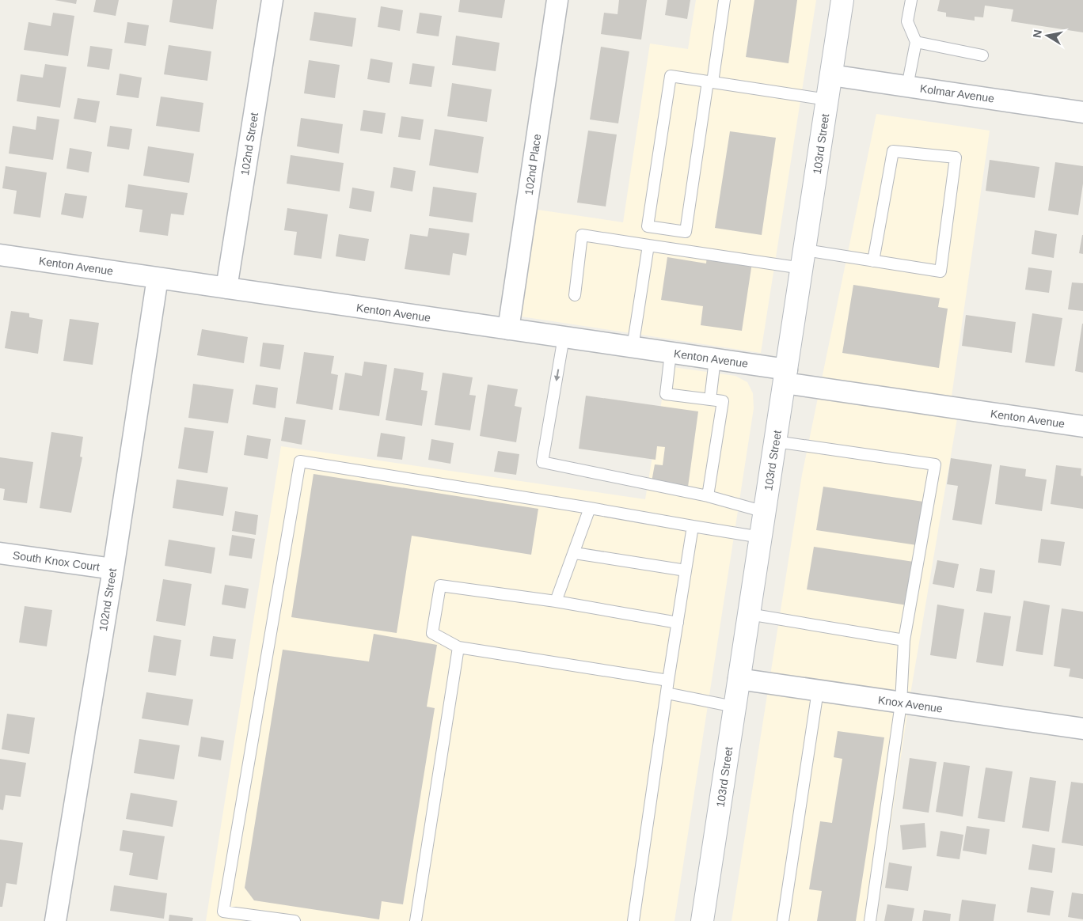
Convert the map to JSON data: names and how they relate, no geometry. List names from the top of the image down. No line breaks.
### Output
{"streets":{"main road":["103rd Street"],"street":["Kolmar Avenue","102nd Street","102nd Place","Kenton Avenue","South Knox Court","Knox Avenue"]},"crossings":[["Kolmar Avenue","103rd Street"],["102nd Street","Kenton Avenue"],["102nd Street","South Knox Court"],["103rd Street","Kenton Avenue"],["103rd Street","Knox Avenue"],["102nd Place","Kenton Avenue"]],"north":"left"}
